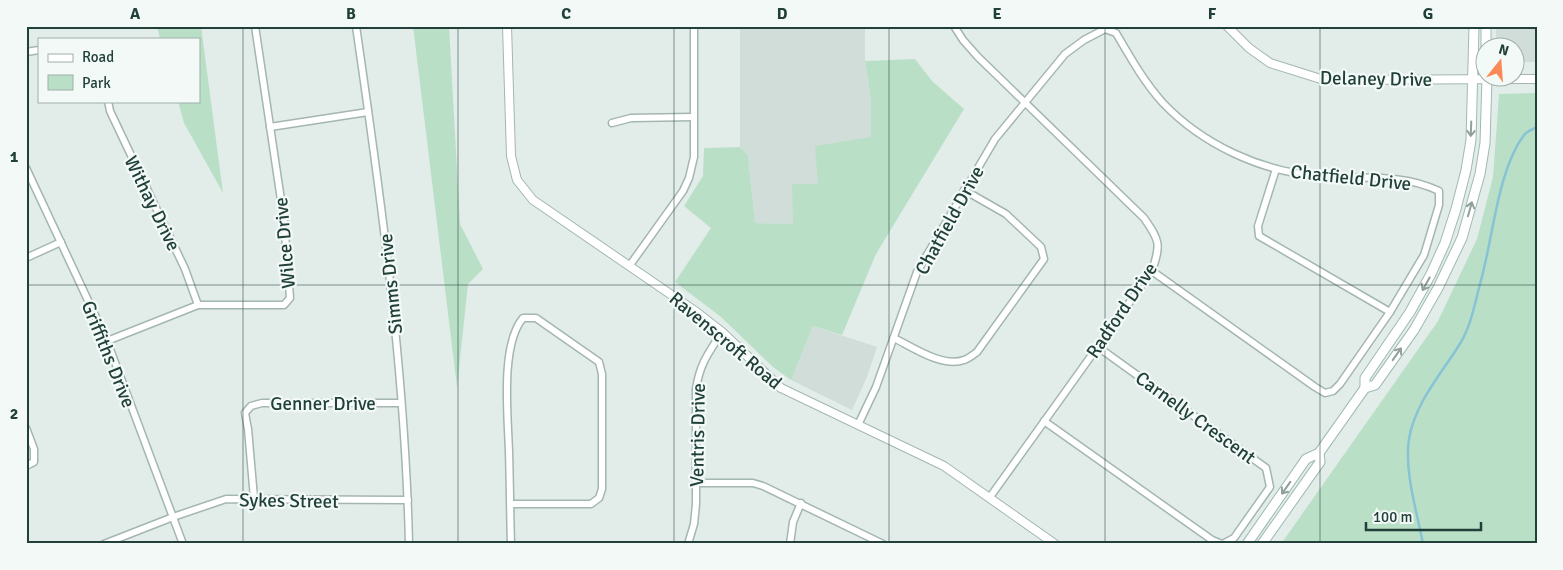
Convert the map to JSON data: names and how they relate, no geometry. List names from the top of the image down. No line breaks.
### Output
{"streets":{"street":["Delaney Drive","Chatfield Drive","Withay Drive","Wilce Drive","Simms Drive","Radford Drive","Ravenscroft Road","Griffiths Drive","Genner Drive","Carnelly Crescent","Ventris Drive","Sykes Street"]},"crossings":[["Chatfield Drive","Radford Drive"],["Chatfield Drive","Ravenscroft Road"],["Withay Drive","Wilce Drive"],["Wilce Drive","Griffiths Drive"],["Simms Drive","Genner Drive"],["Simms Drive","Sykes Street"],["Radford Drive","Ravenscroft Road"],["Radford Drive","Carnelly Crescent"],["Ravenscroft Road","Ventris Drive"],["Griffiths Drive","Sykes Street"],["Genner Drive","Sykes Street"]],"legend":["Road","Park"],"scale_bar":"100 m","north":"top","grid":{"columns":["A","B","C","D","E","F","G"],"rows":["1","2"]}}
